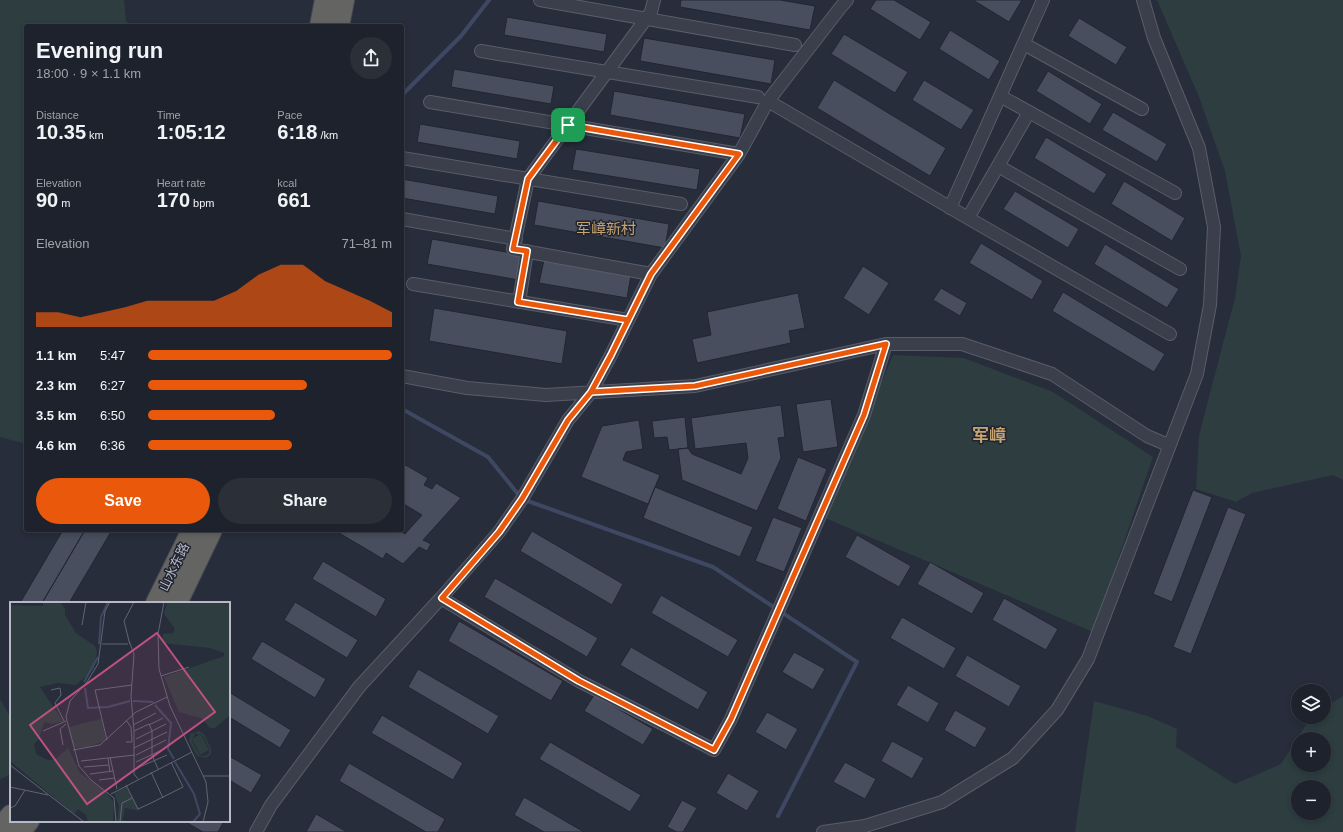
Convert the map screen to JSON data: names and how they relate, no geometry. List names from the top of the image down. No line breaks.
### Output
{"streets":{"highway":["山水东路"]},"districts":["军嶂新村","军嶂"],"page":{"heading":["Evening run","18:00 · 9 × 1.1 km"],"stats":[["Distance","10.35 km"],["Time","1:05:12"],["Pace","6:18 /km"],["Elevation","90 m"],["Heart rate","170 bpm"],["kcal","661"]],"chart":["Elevation","71–81 m"],"list":[{"name":"1.1 km","note":"5:47"},{"name":"2.3 km","note":"6:27"},{"name":"3.5 km","note":"6:50"},{"name":"4.6 km","note":"6:36"}],"buttons":["Save","Share"],"map_buttons":["+","−"]}}
